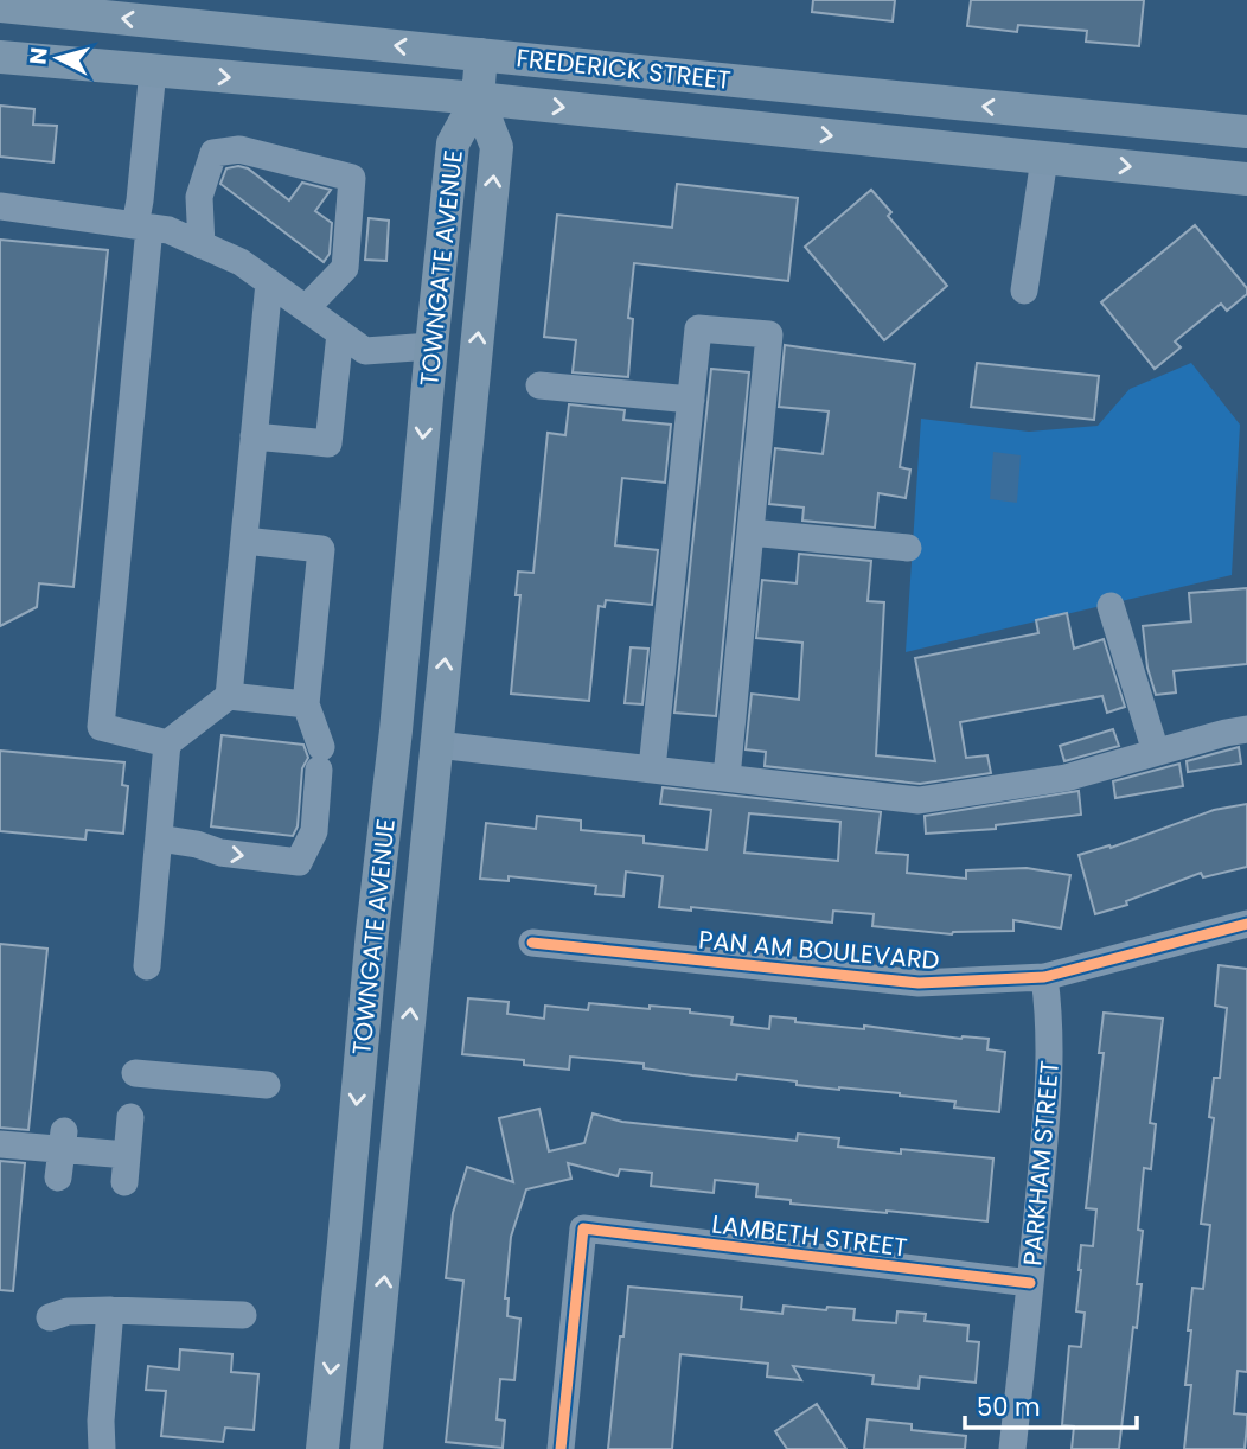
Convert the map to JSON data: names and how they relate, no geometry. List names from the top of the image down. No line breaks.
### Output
{"streets":{"main road":["FREDERICK STREET","TOWNGATE AVENUE"],"street":["PAN AM BOULEVARD","PARKHAM STREET","LAMBETH STREET"]},"crossings":[["FREDERICK STREET","TOWNGATE AVENUE"],["PAN AM BOULEVARD","PARKHAM STREET"],["PARKHAM STREET","LAMBETH STREET"]],"scale_bar":"50 m","north":"left"}
